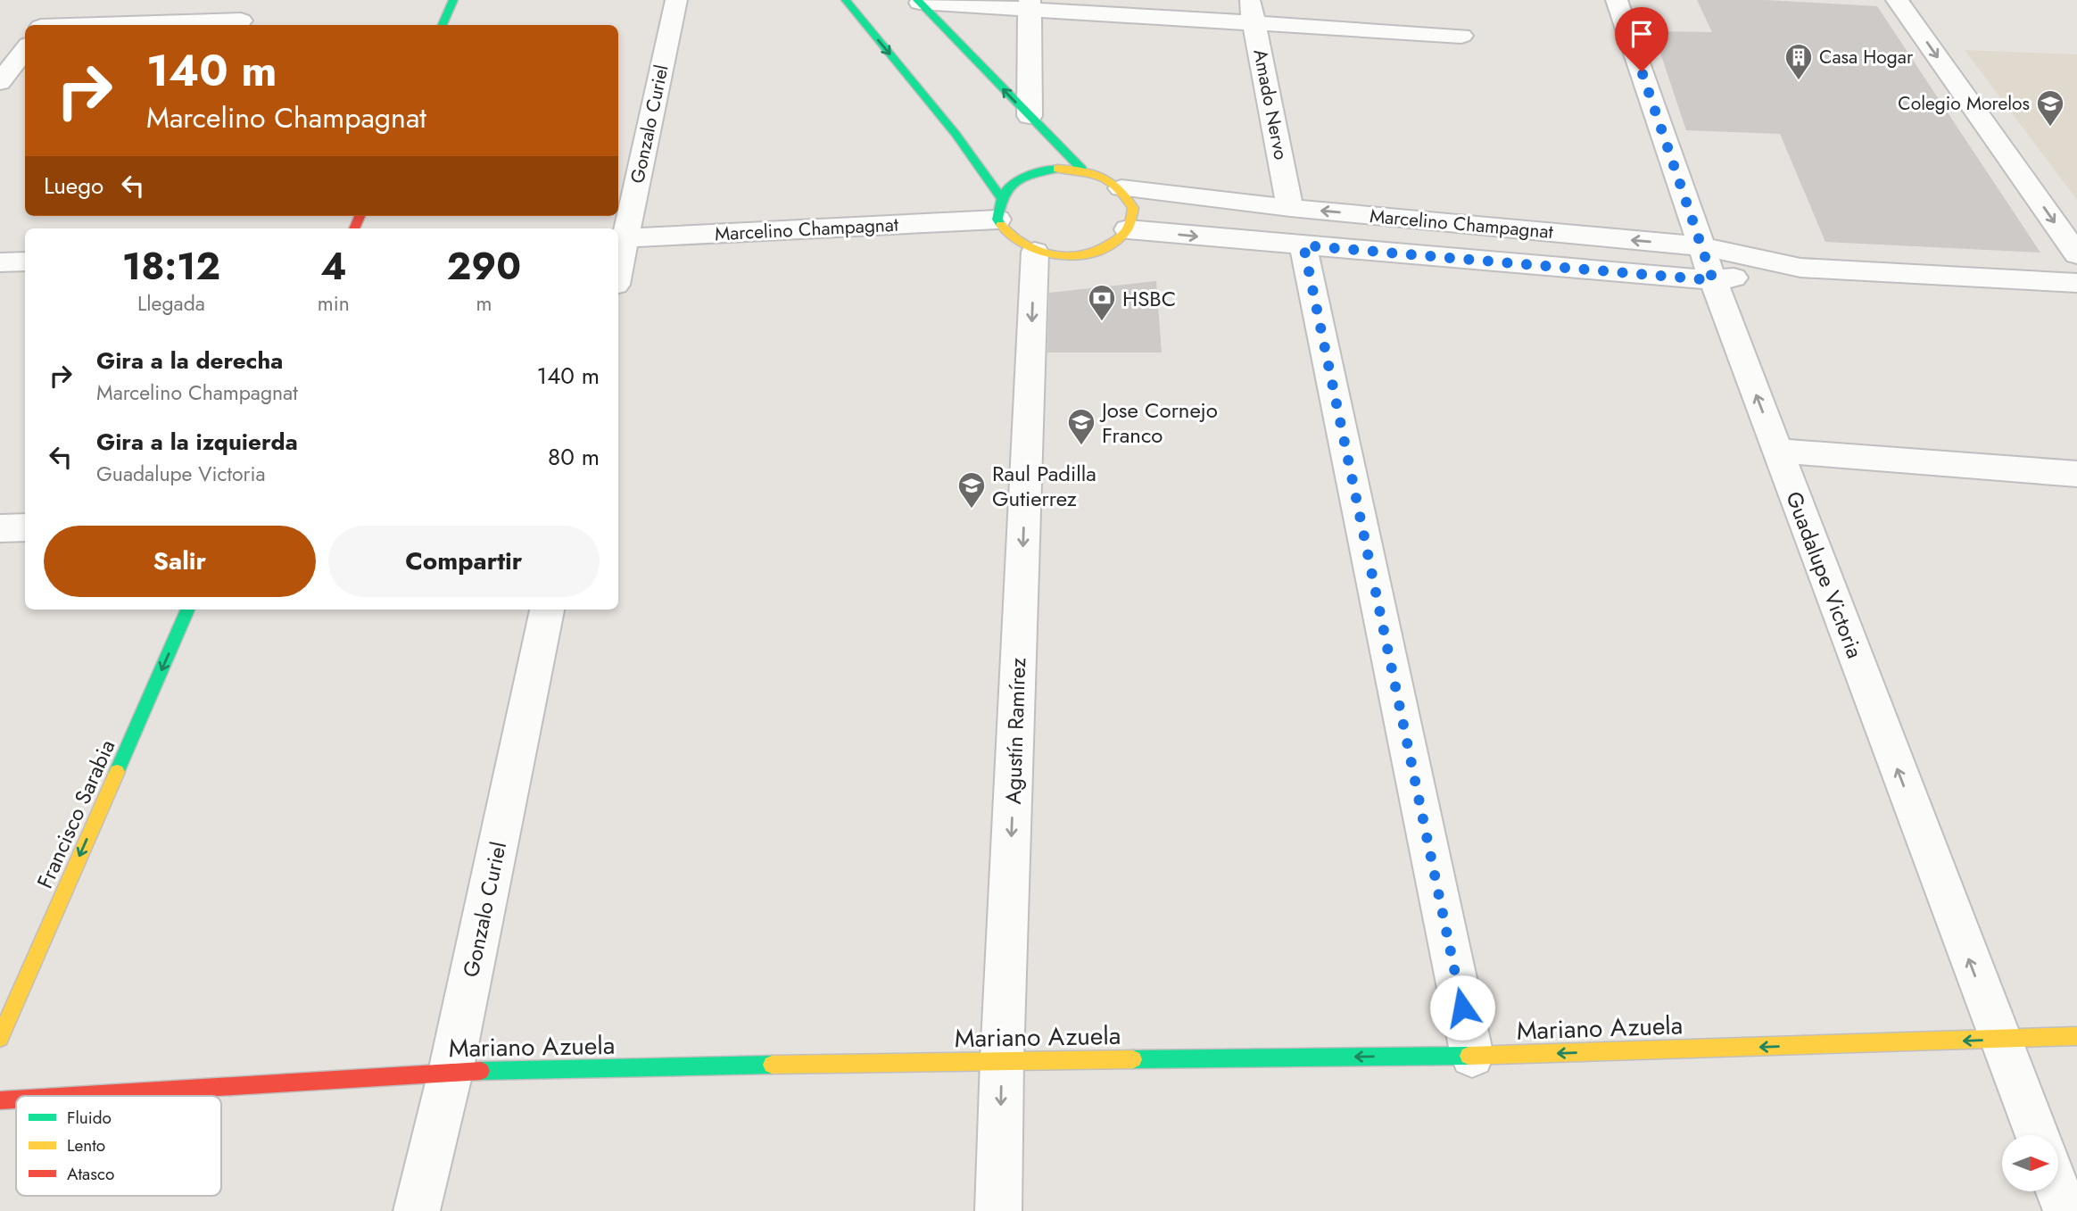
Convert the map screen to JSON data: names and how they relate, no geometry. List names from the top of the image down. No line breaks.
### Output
{"streets":{"street":["Amado Nervo","Gonzalo Curiel","Marcelino Champagnat","Guadalupe Victoria","Agustín Ramírez","Francisco Sarabia","Mariano Azuela"]},"crossings":[["Amado Nervo","Marcelino Champagnat"],["Gonzalo Curiel","Marcelino Champagnat"],["Gonzalo Curiel","Mariano Azuela"],["Marcelino Champagnat","Guadalupe Victoria"],["Marcelino Champagnat","Agustín Ramírez"],["Guadalupe Victoria","Mariano Azuela"],["Agustín Ramírez","Mariano Azuela"]],"one_way":["Guadalupe Victoria","Agustín Ramírez","Francisco Sarabia","Mariano Azuela"],"places":{"building":["Casa Hogar"],"school or university":["Colegio Morelos","Jose Cornejo Franco","Raul Padilla Gutierrez"],"bank":["HSBC"]},"legend":["Fluido","Lento","Atasco"],"north":"right","page":{"turn":["140 m","Marcelino Champagnat"],"then":"Luego","eta":["18:12","Llegada","4","min","290","m"],"list":[{"name":"Gira a la derecha","note":"Marcelino Champagnat","value":"140 m"},{"name":"Gira a la izquierda","note":"Guadalupe Victoria","value":"80 m"}],"buttons":["Salir","Compartir"]}}
